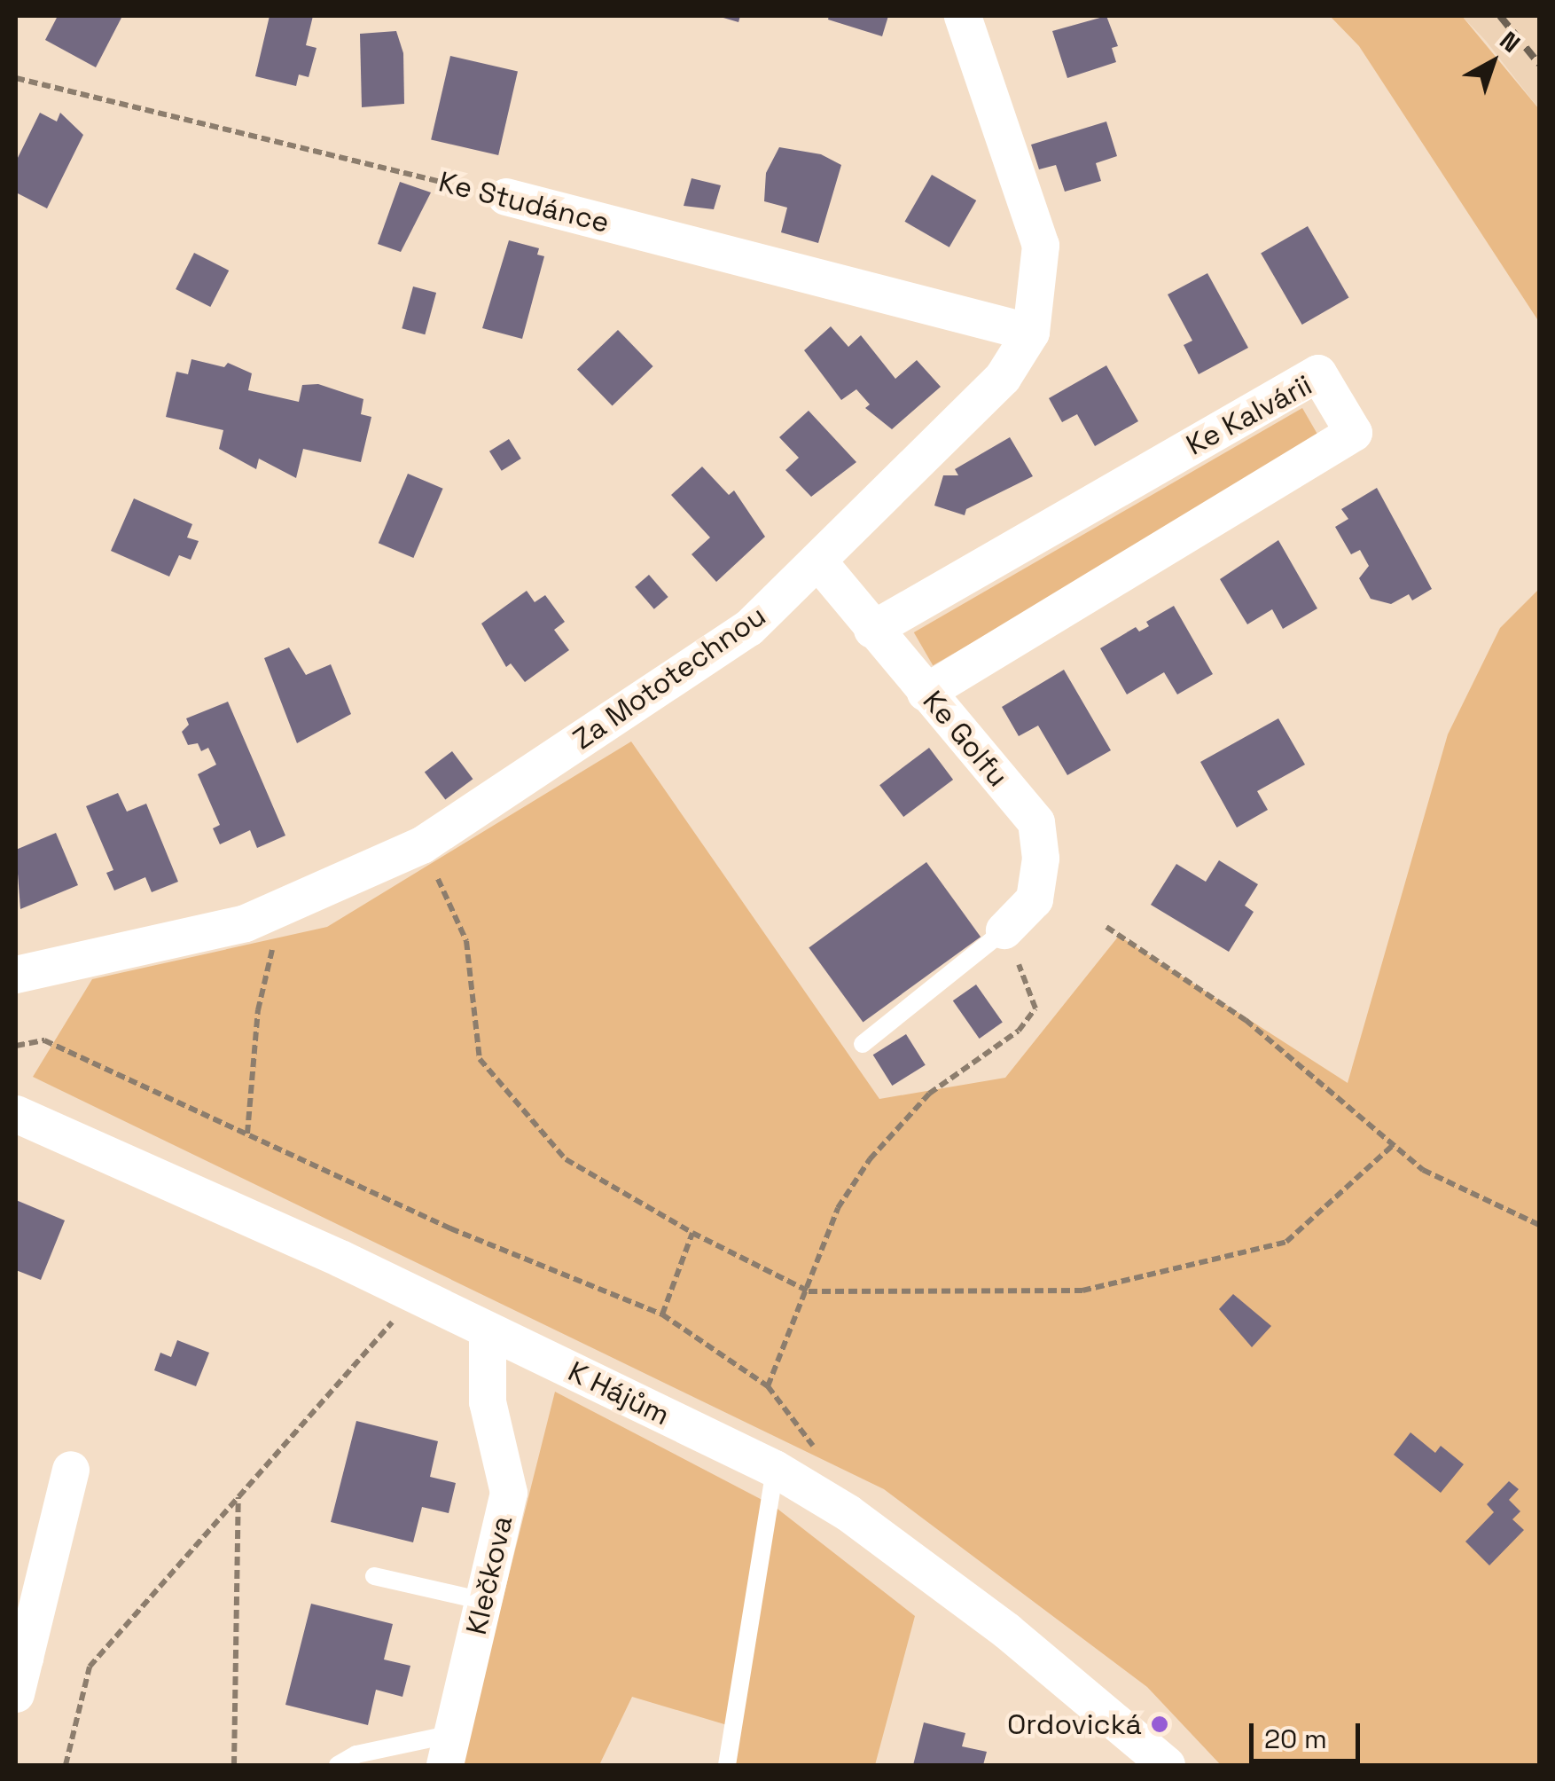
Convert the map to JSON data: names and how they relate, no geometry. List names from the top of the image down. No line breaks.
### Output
{"streets":{"street":["Ke Studánce","Ke Kalvárii","Za Mototechnou","Ke Golfu","K Hájům","Klečkova"]},"crossings":[["Ke Studánce","Za Mototechnou"],["Ke Kalvárii","Ke Golfu"],["Za Mototechnou","Ke Golfu"],["K Hájům","Klečkova"]],"places":["Ordovická"],"scale_bar":"20 m","north":"top right"}
